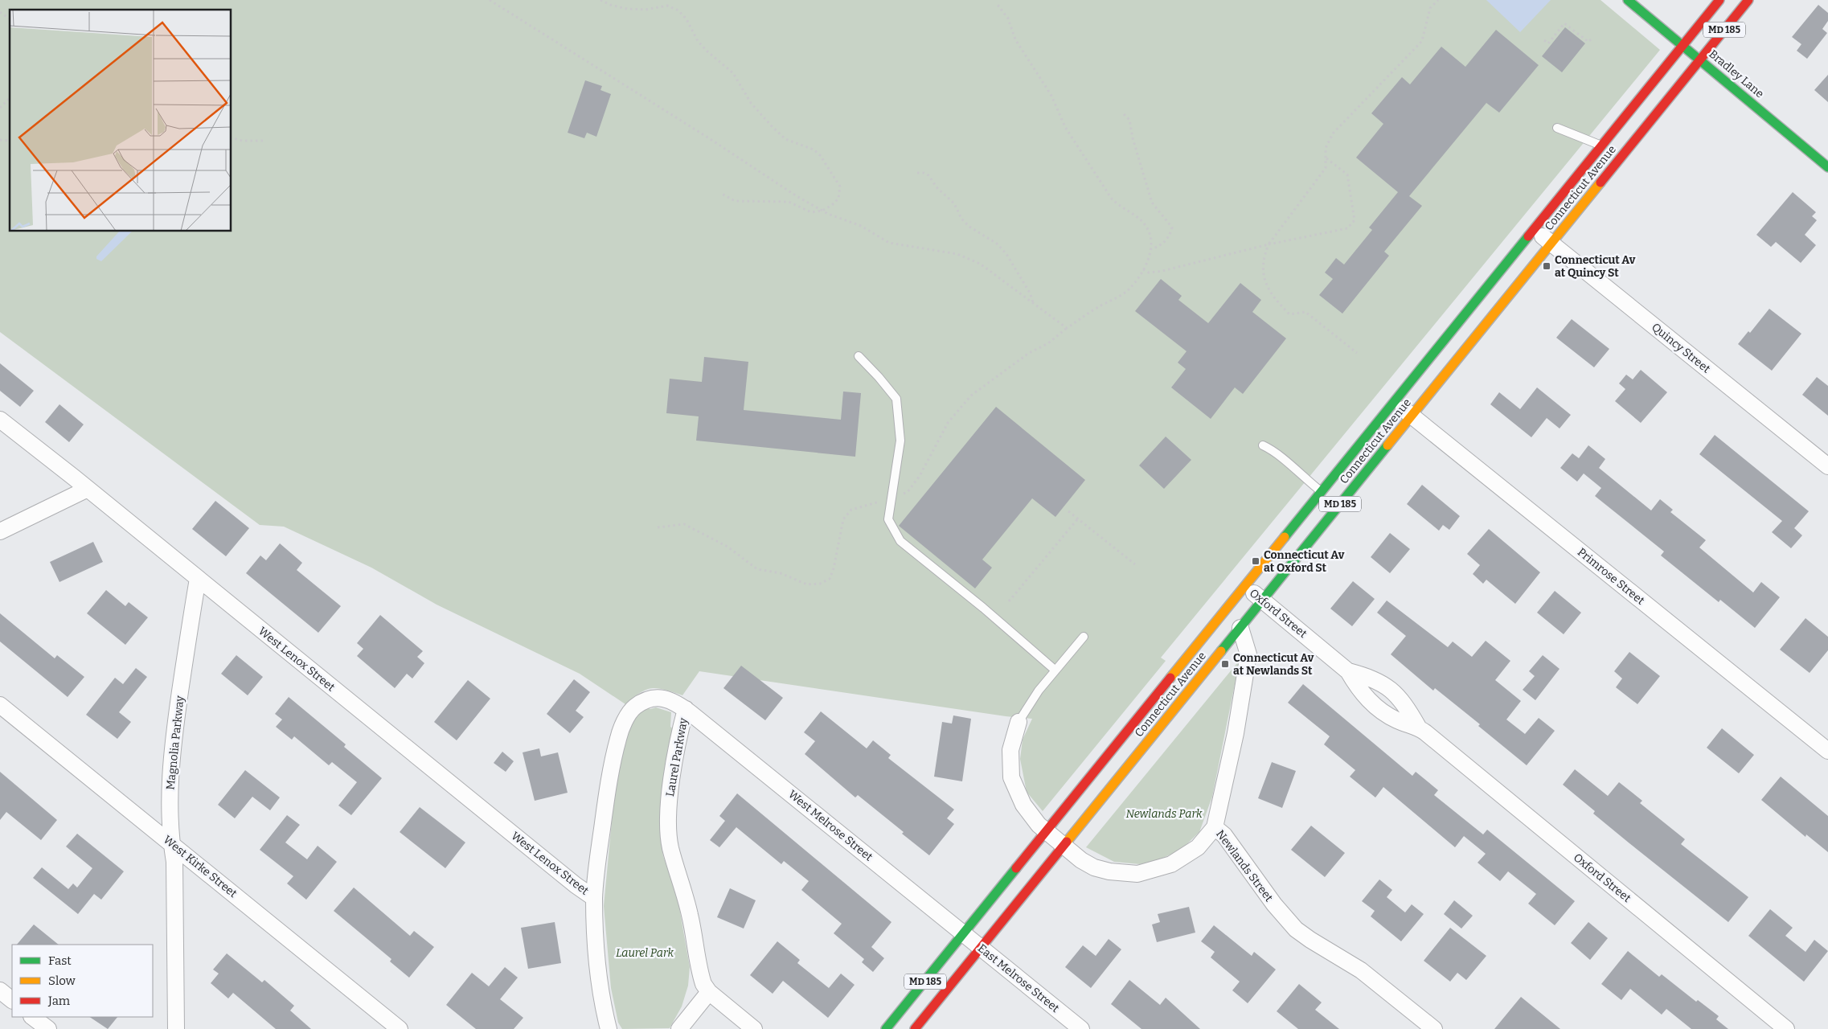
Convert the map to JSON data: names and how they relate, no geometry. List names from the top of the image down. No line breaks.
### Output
{"streets":{"main road":["MD 185","Bradley Lane","Connecticut Avenue"],"street":["Quincy Street","Primrose Street","Oxford Street","West Lenox Street","Magnolia Parkway","Laurel Parkway","West Melrose Street","Newlands Street","West Kirke Street","East Melrose Street"]},"crossings":[["Bradley Lane","Connecticut Avenue"],["Connecticut Avenue","Quincy Street"],["Connecticut Avenue","Primrose Street"],["Connecticut Avenue","Oxford Street"],["Connecticut Avenue","West Melrose Street"],["Connecticut Avenue","Newlands Street"],["Connecticut Avenue","East Melrose Street"],["West Lenox Street","Magnolia Parkway"],["West Lenox Street","Laurel Parkway"],["Magnolia Parkway","West Kirke Street"],["Laurel Parkway","West Melrose Street"],["West Melrose Street","East Melrose Street"]],"parks":["Newlands Park","Laurel Park"],"places":{"transit":["Connecticut Av at Quincy St","Connecticut Av at Oxford St","Connecticut Av at Newlands St"]},"legend":["Fast","Slow","Jam"]}
